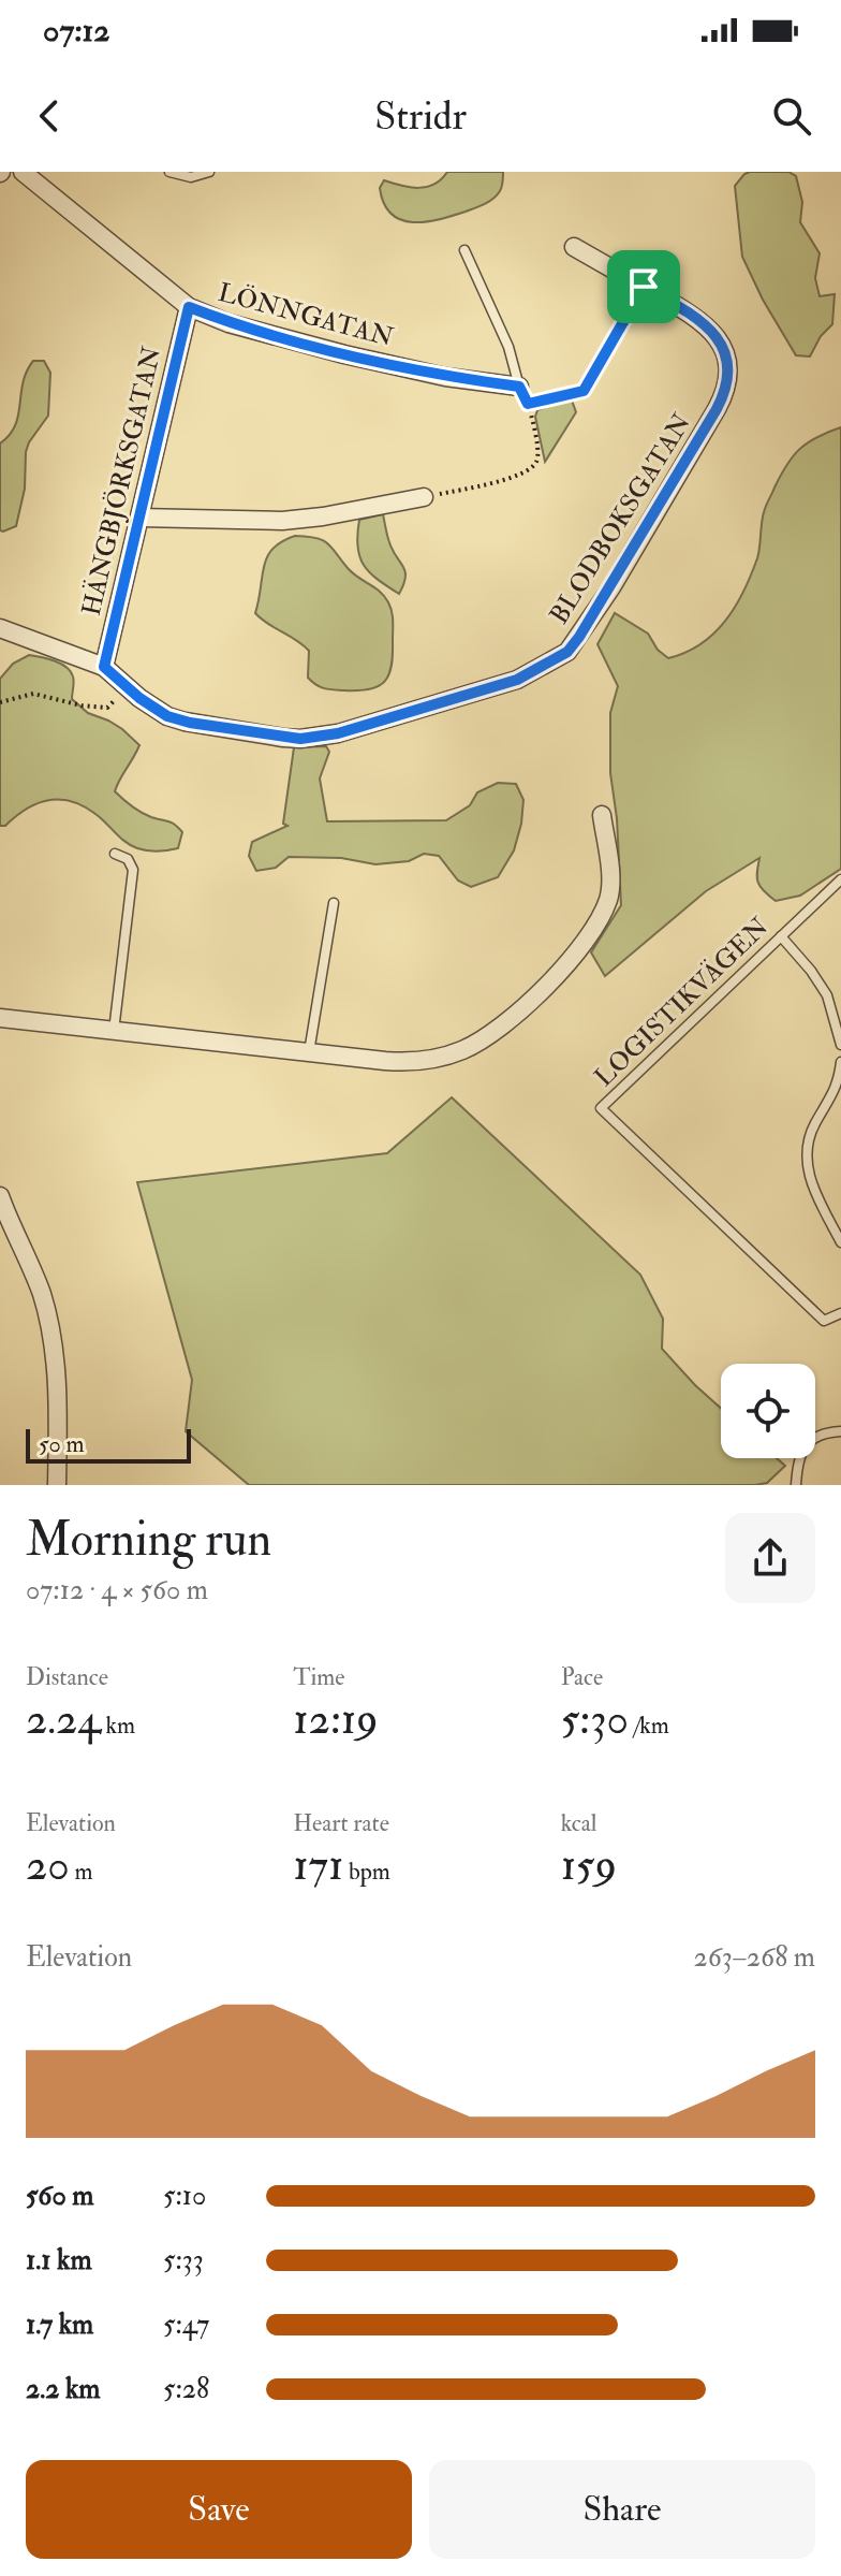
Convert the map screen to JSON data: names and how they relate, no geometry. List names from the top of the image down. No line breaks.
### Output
{"streets":{"street":["LÖNNGATAN","HÄNGBJÖRKSGATAN","BLODBOKSGATAN"],"lane":["LOGISTIKVÄGEN"]},"crossings":[["LÖNNGATAN","HÄNGBJÖRKSGATAN"],["HÄNGBJÖRKSGATAN","BLODBOKSGATAN"]],"scale_bar":"50 m","page":{"status":"07:12","header":"Stridr","scale":"50 m","heading":["Morning run","07:12 · 4 × 560 m"],"stats":[["Distance","2.24 km"],["Time","12:19"],["Pace","5:30 /km"],["Elevation","20 m"],["Heart rate","171 bpm"],["kcal","159"]],"chart":["Elevation","263–268 m"],"list":[{"name":"560 m","note":"5:10"},{"name":"1.1 km","note":"5:33"},{"name":"1.7 km","note":"5:47"},{"name":"2.2 km","note":"5:28"}],"buttons":["Save","Share"]}}
